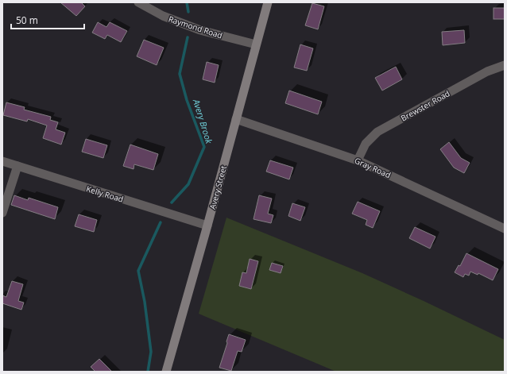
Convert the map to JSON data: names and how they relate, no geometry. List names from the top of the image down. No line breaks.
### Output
{"streets":{"main road":["Avery Street"],"street":["Raymond Road","Brewster Road","Gray Road","Kelly Road"]},"crossings":[["Raymond Road","Avery Street"],["Brewster Road","Gray Road"],["Gray Road","Avery Street"],["Avery Street","Kelly Road"]],"water":["Avery Brook"],"scale_bar":"50 m"}
